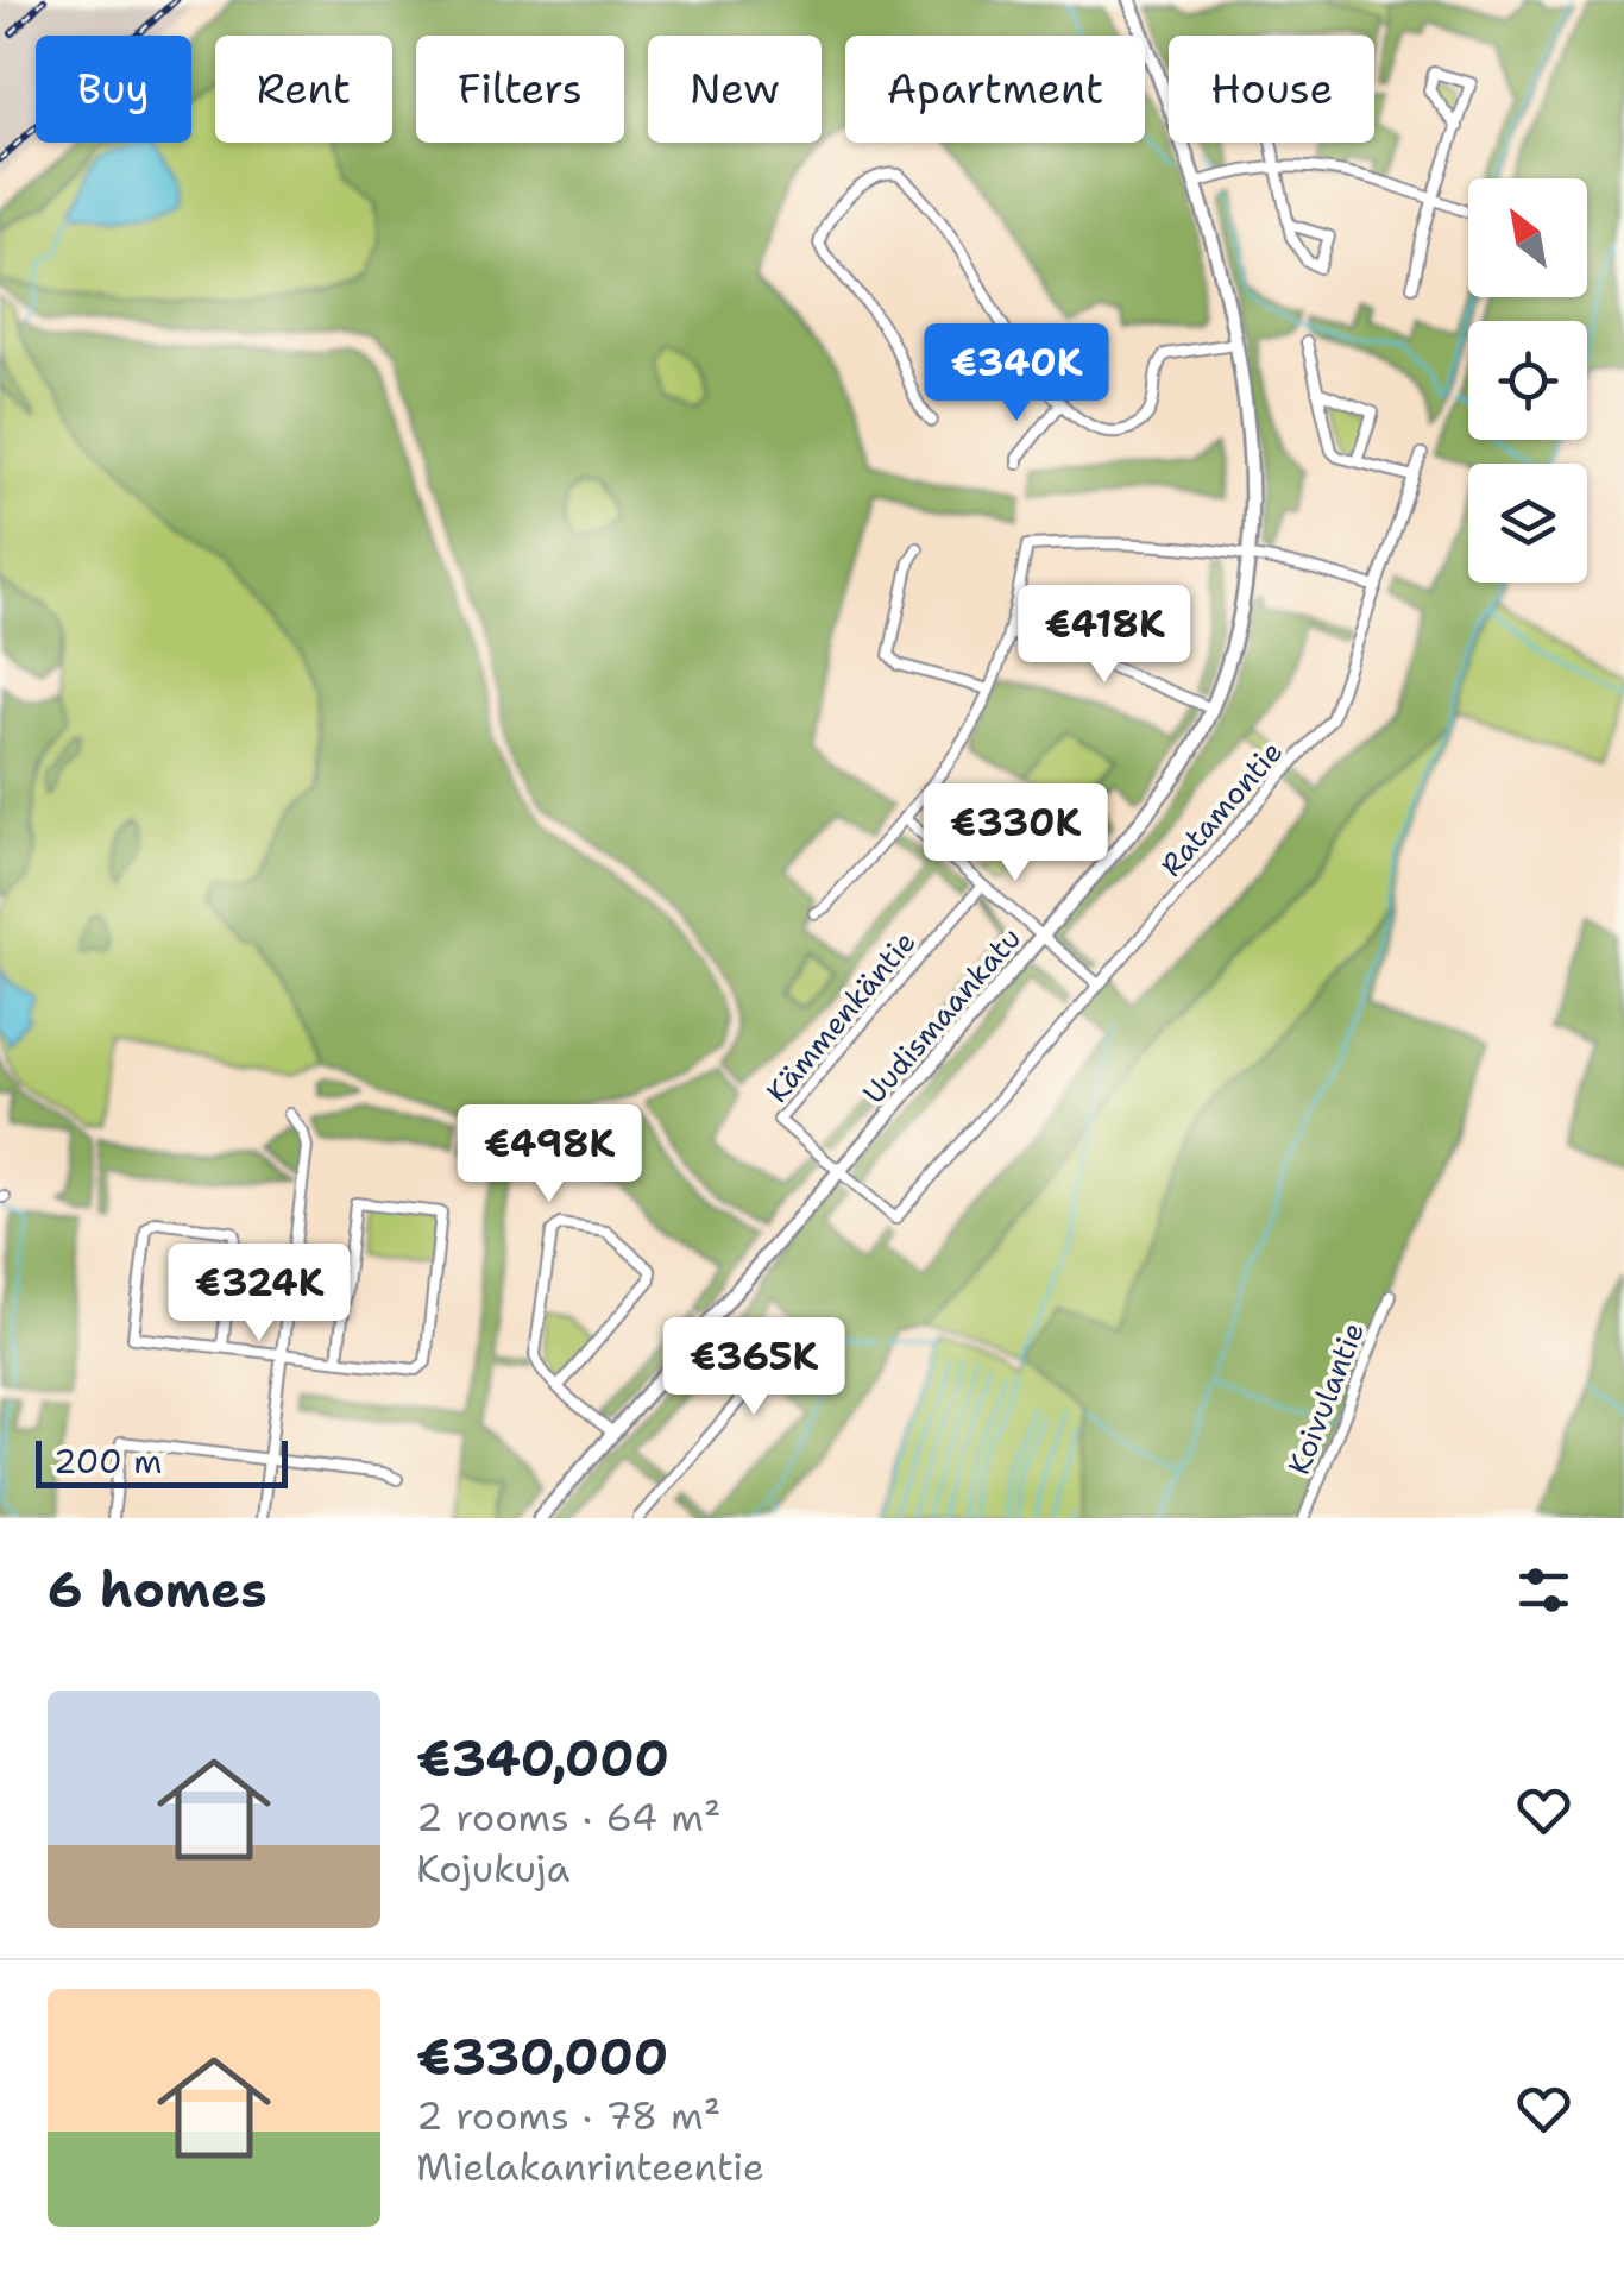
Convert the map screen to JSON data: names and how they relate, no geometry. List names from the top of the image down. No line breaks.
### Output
{"streets":{"street":["Ratamontie","Uudismaankatu","Kämmenkäntie","Koivulantie"]},"crossings":[["Ratamontie","Uudismaankatu"],["Ratamontie","Kämmenkäntie"],["Uudismaankatu","Kämmenkäntie"]],"scale_bar":"200 m","north":"top left","page":{"chip":["Buy","Rent","Filters","New","Apartment","House"],"price":["€340K","€418K","€330K","€498K","€324K","€365K"],"scale":"200 m","heading":"6 homes","list":[{"name":"€340,000","note":"2 rooms · 64 m² · Kojukuja"},{"name":"€330,000","note":"2 rooms · 78 m² · Mielakanrinteentie"}]}}
